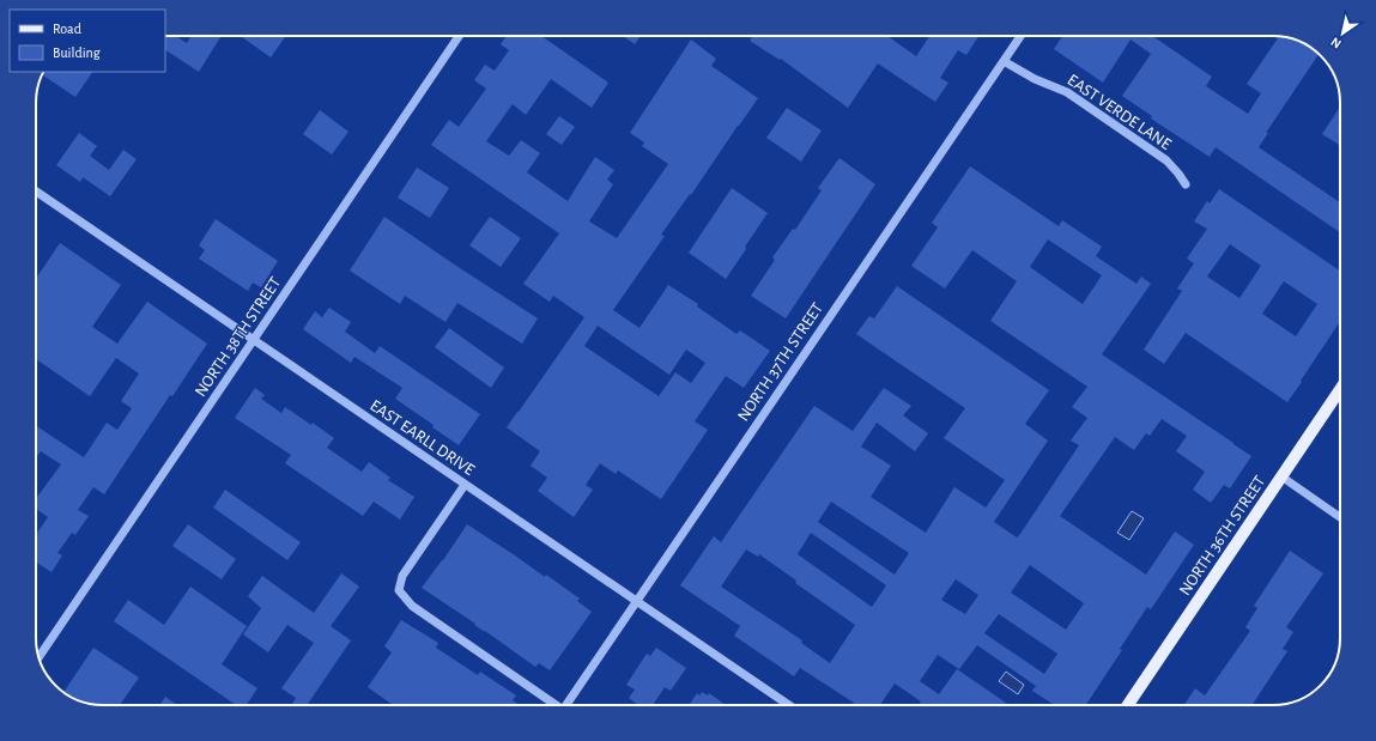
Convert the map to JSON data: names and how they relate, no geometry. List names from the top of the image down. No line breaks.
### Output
{"streets":{"main road":["NORTH 36TH STREET"],"street":["EAST VERDE LANE","NORTH 38TH STREET","NORTH 37TH STREET","EAST EARLL DRIVE"]},"crossings":[["EAST VERDE LANE","NORTH 37TH STREET"],["NORTH 38TH STREET","EAST EARLL DRIVE"],["NORTH 37TH STREET","EAST EARLL DRIVE"]],"legend":["Road","Building"],"north":"bottom left"}
